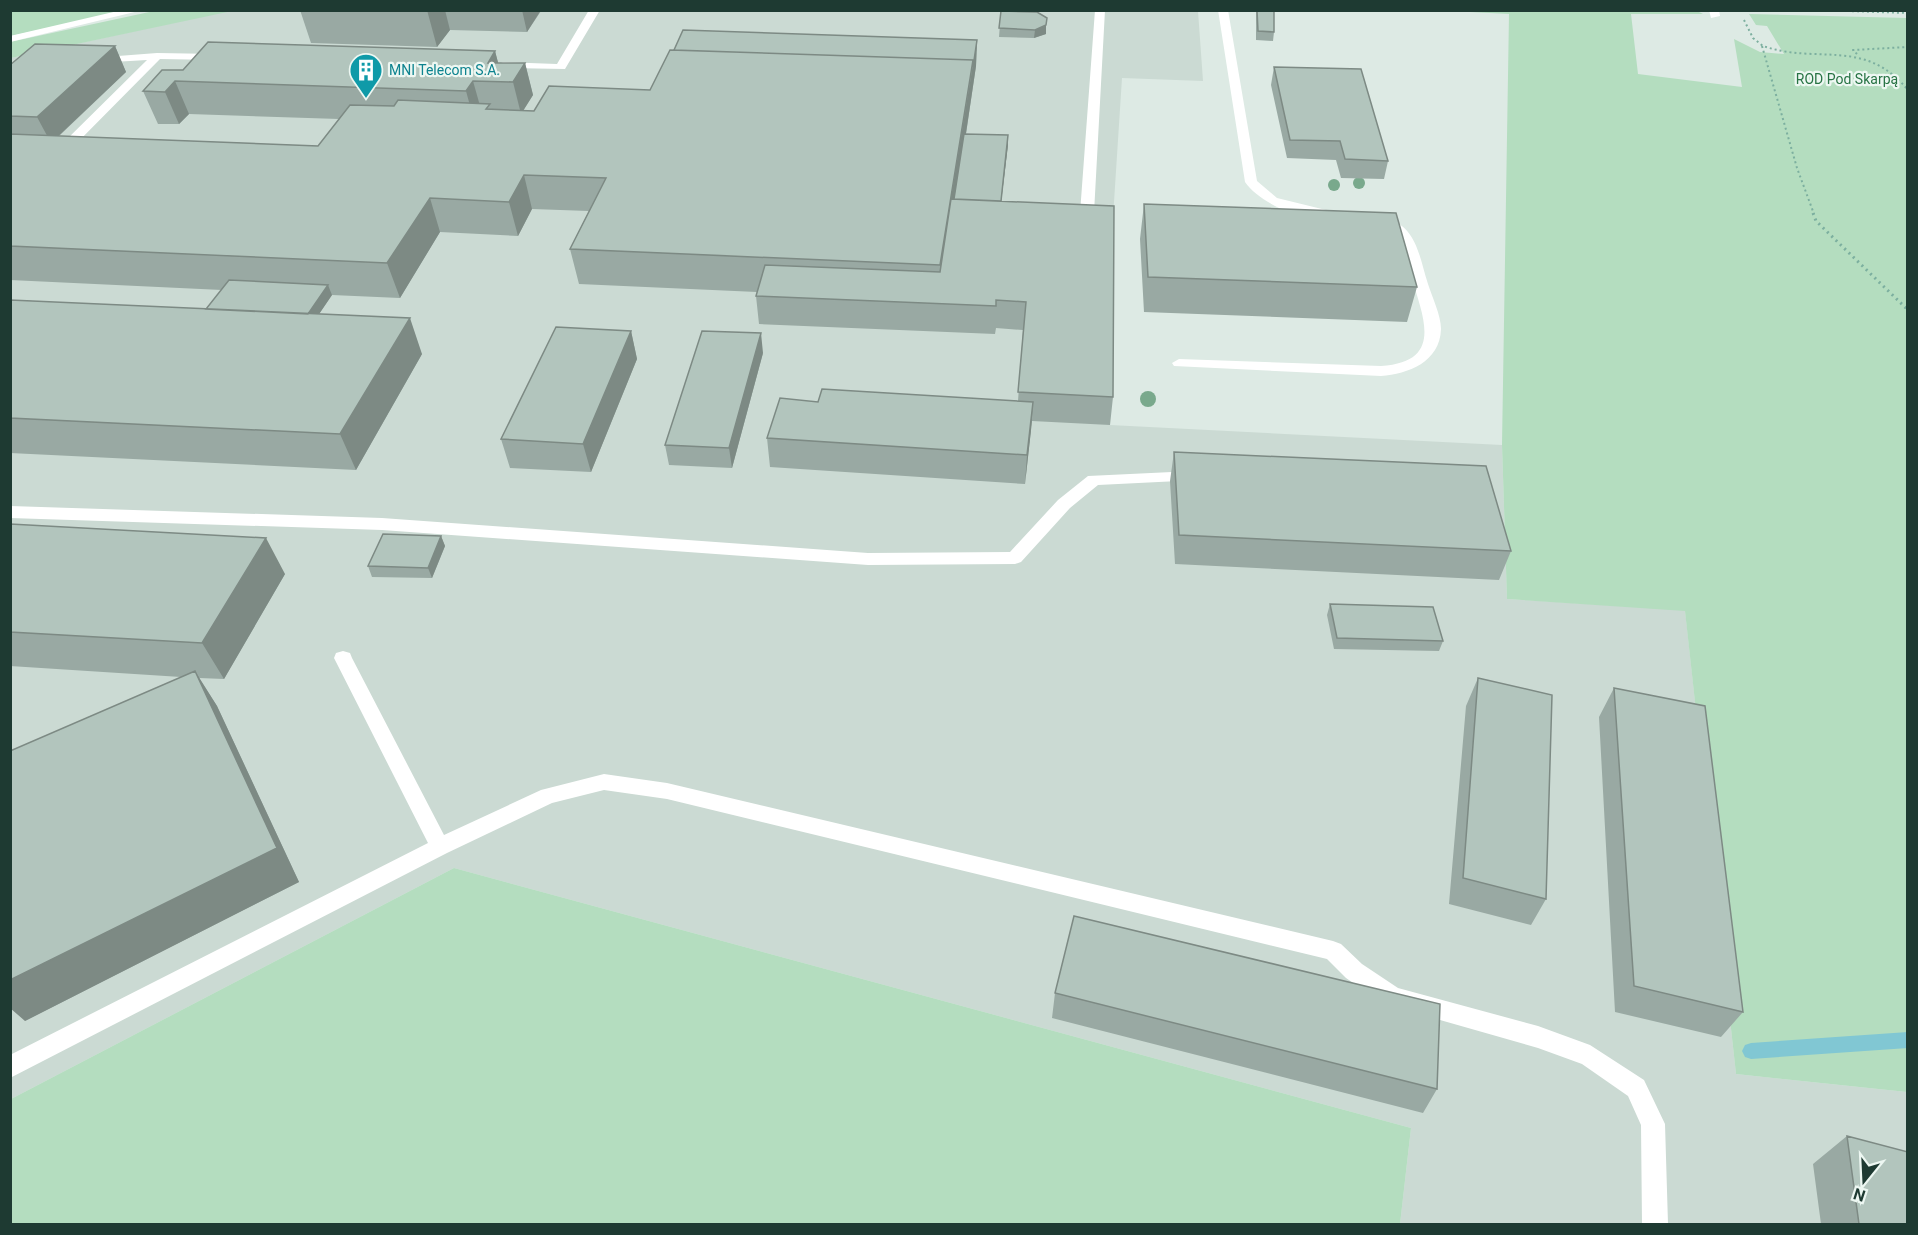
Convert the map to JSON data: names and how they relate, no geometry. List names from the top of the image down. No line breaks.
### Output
{"parks":["ROD Pod Skarpą"],"places":{"building":["MNI Telecom S.A."]},"north":"bottom"}
